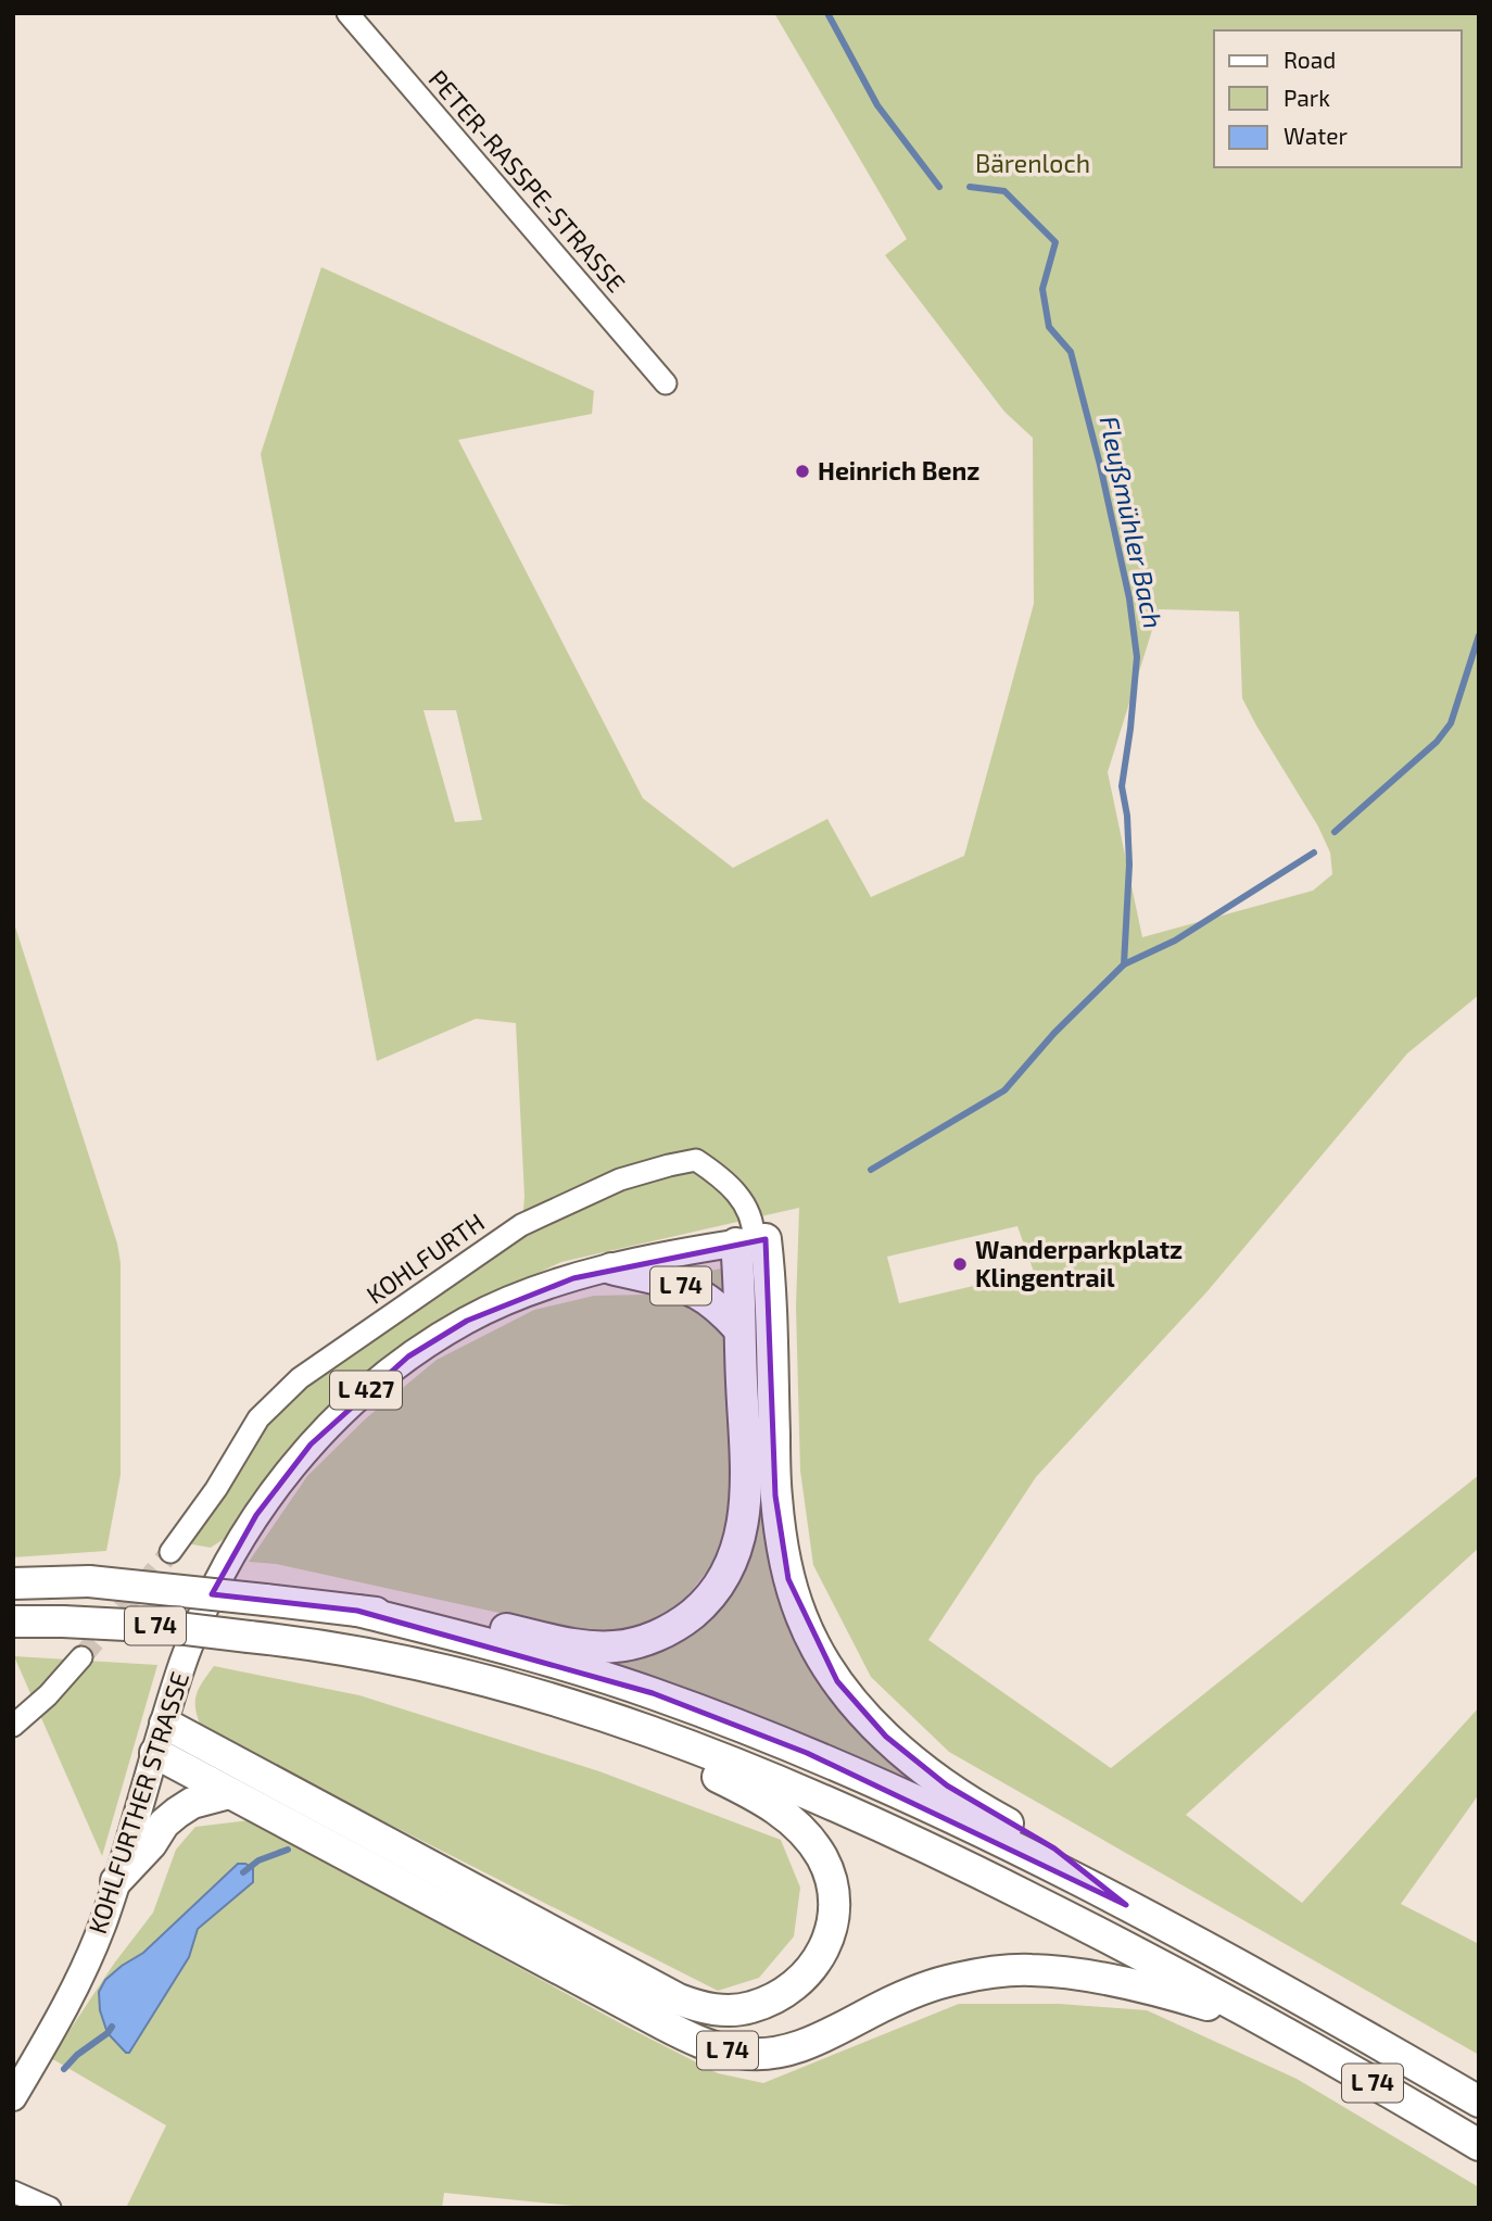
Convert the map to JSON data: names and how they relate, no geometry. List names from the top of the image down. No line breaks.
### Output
{"streets":{"highway":["L 74"],"main road":["L 427","KOHLFURTHER STRASSE"],"street":["PETER-RASSPE-STRASSE","KOHLFURTH"]},"crossings":[["KOHLFURTH","L 74"],["KOHLFURTH","KOHLFURTHER STRASSE"],["L 74","KOHLFURTHER STRASSE"]],"water":["Fleußmühler Bach"],"parks":["Bärenloch"],"places":["Heinrich Benz","Wanderparkplatz Klingentrail"],"legend":["Road","Park","Water"]}
